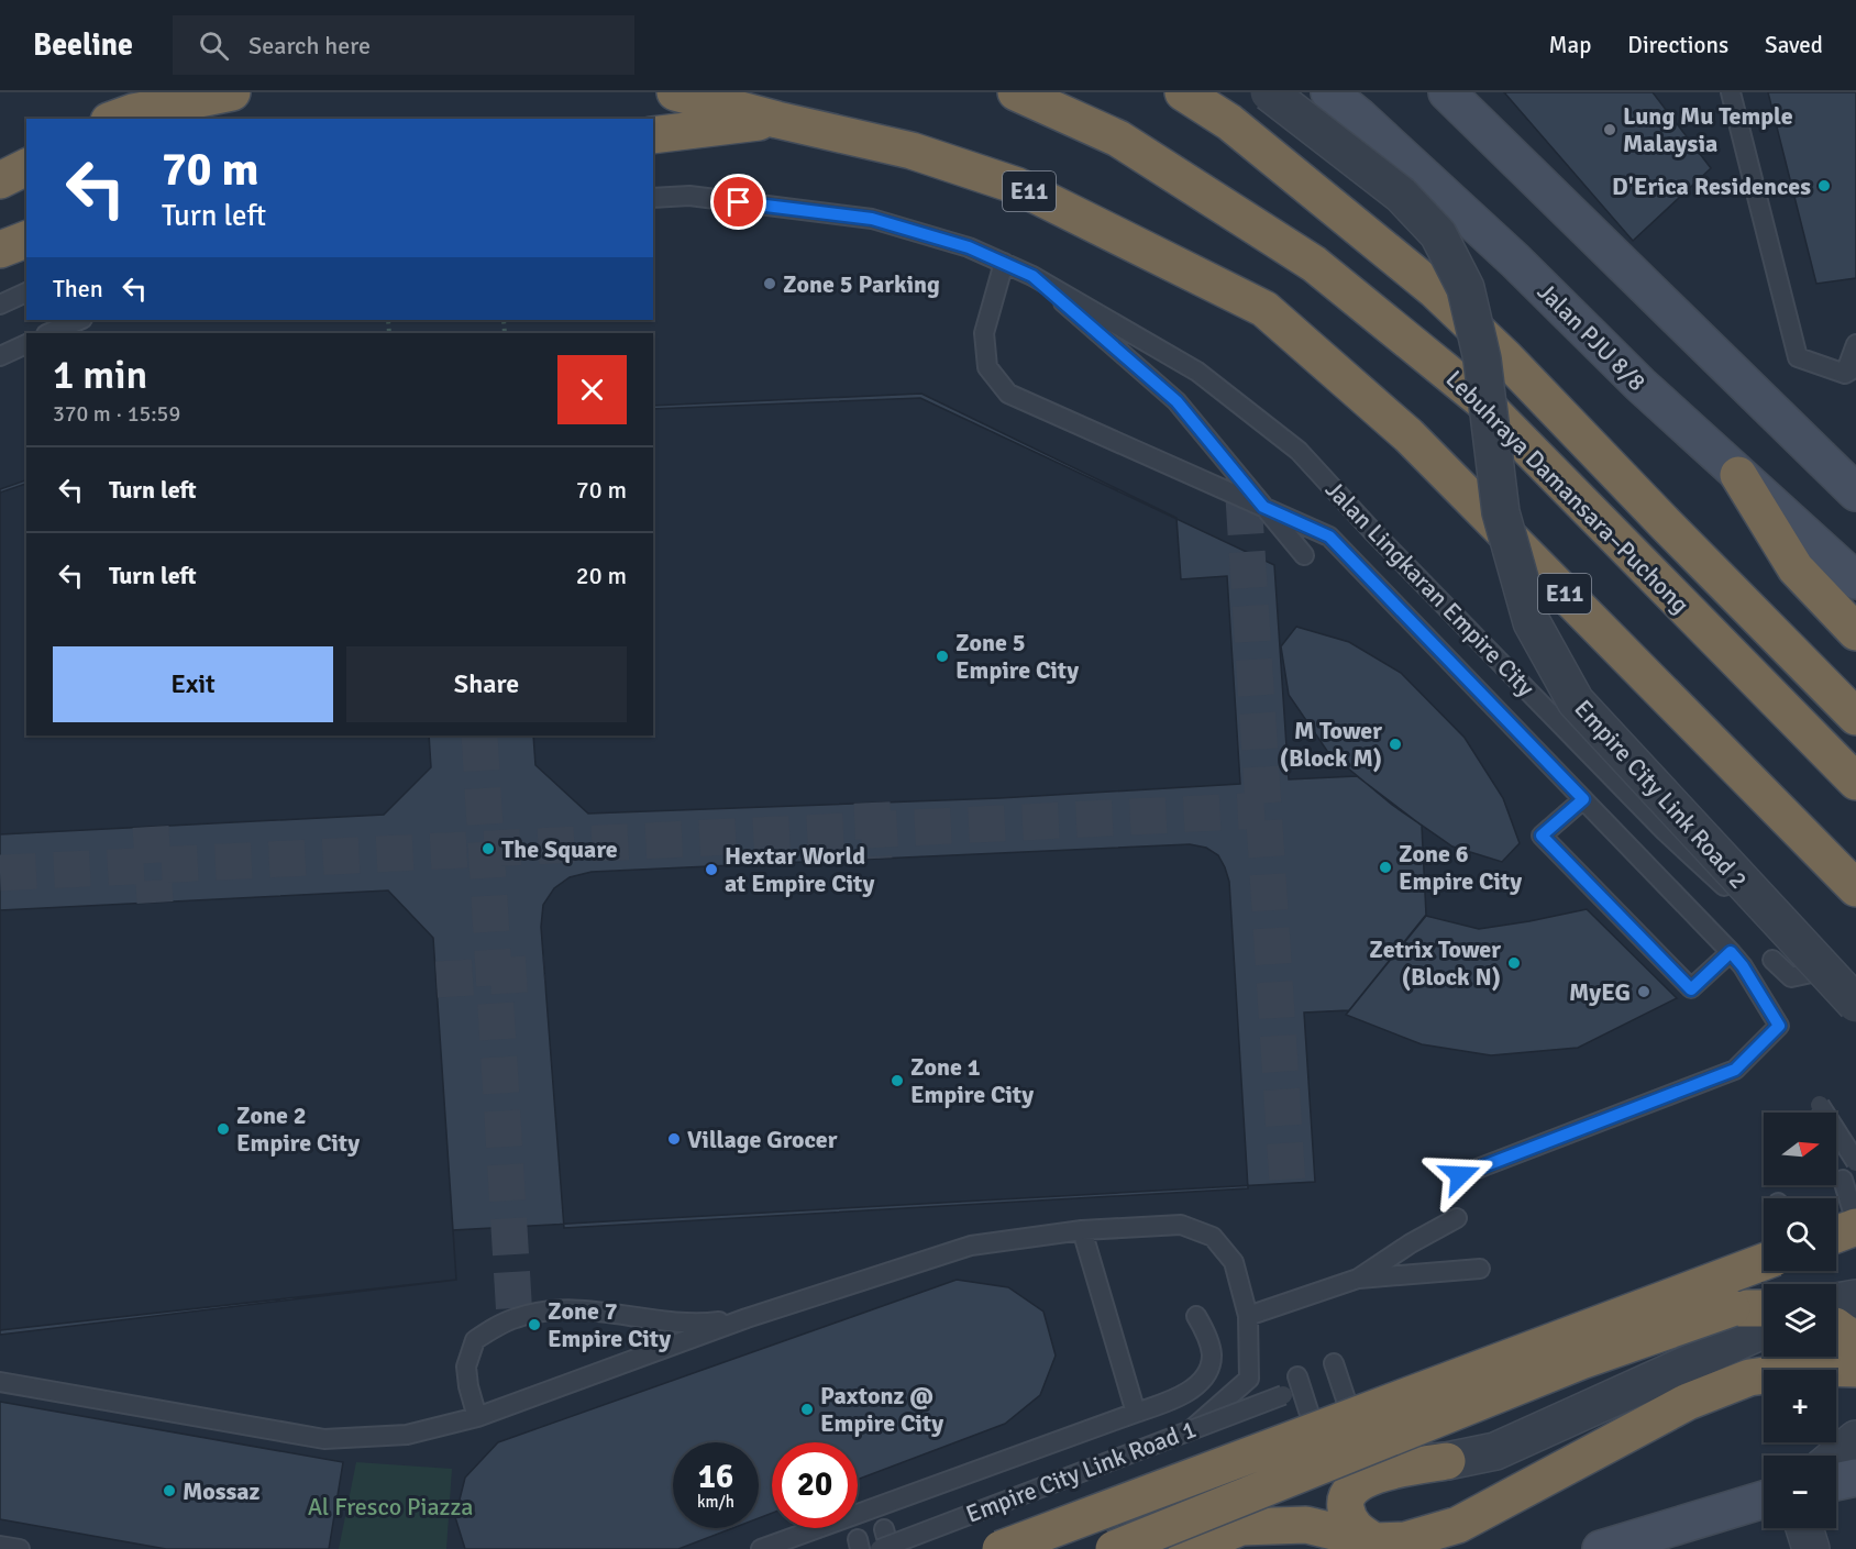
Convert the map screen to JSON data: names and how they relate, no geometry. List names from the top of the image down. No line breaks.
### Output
{"streets":{"highway":["E11","Lebuhraya Damansara–Puchong"],"street":["Jalan PJU 8/8","Empire City Link Road 2"],"lane":["Jalan Lingkaran Empire City","Empire City Link Road 1"]},"crossings":[["Jalan Lingkaran Empire City","Empire City Link Road 2"]],"parks":["Al Fresco Piazza"],"places":["Lung Mu Temple Malaysia","D'Erica Residences","Zone 5 Parking","Zone 5 Empire City","M Tower (Block M)","The Square","Zone 6 Empire City","Hextar World at Empire City","Zetrix Tower (Block N)","MyEG","Zone 1 Empire City","Zone 2 Empire City","Village Grocer","Zone 7 Empire City","Paxtonz @ Empire City","Mossaz"],"north":"right","page":{"header":"Beeline","search":"Search here","nav":["Map","Directions","Saved"],"turn":["70 m","Turn left"],"then":"Then","heading":["1 min","370 m · 15:59"],"list":[{"name":"Turn left","value":"70 m"},{"name":"Turn left","value":"20 m"}],"buttons":["Exit","Share"],"map_buttons":["+","−"],"speed":"16 km/h","limit":"20"}}
